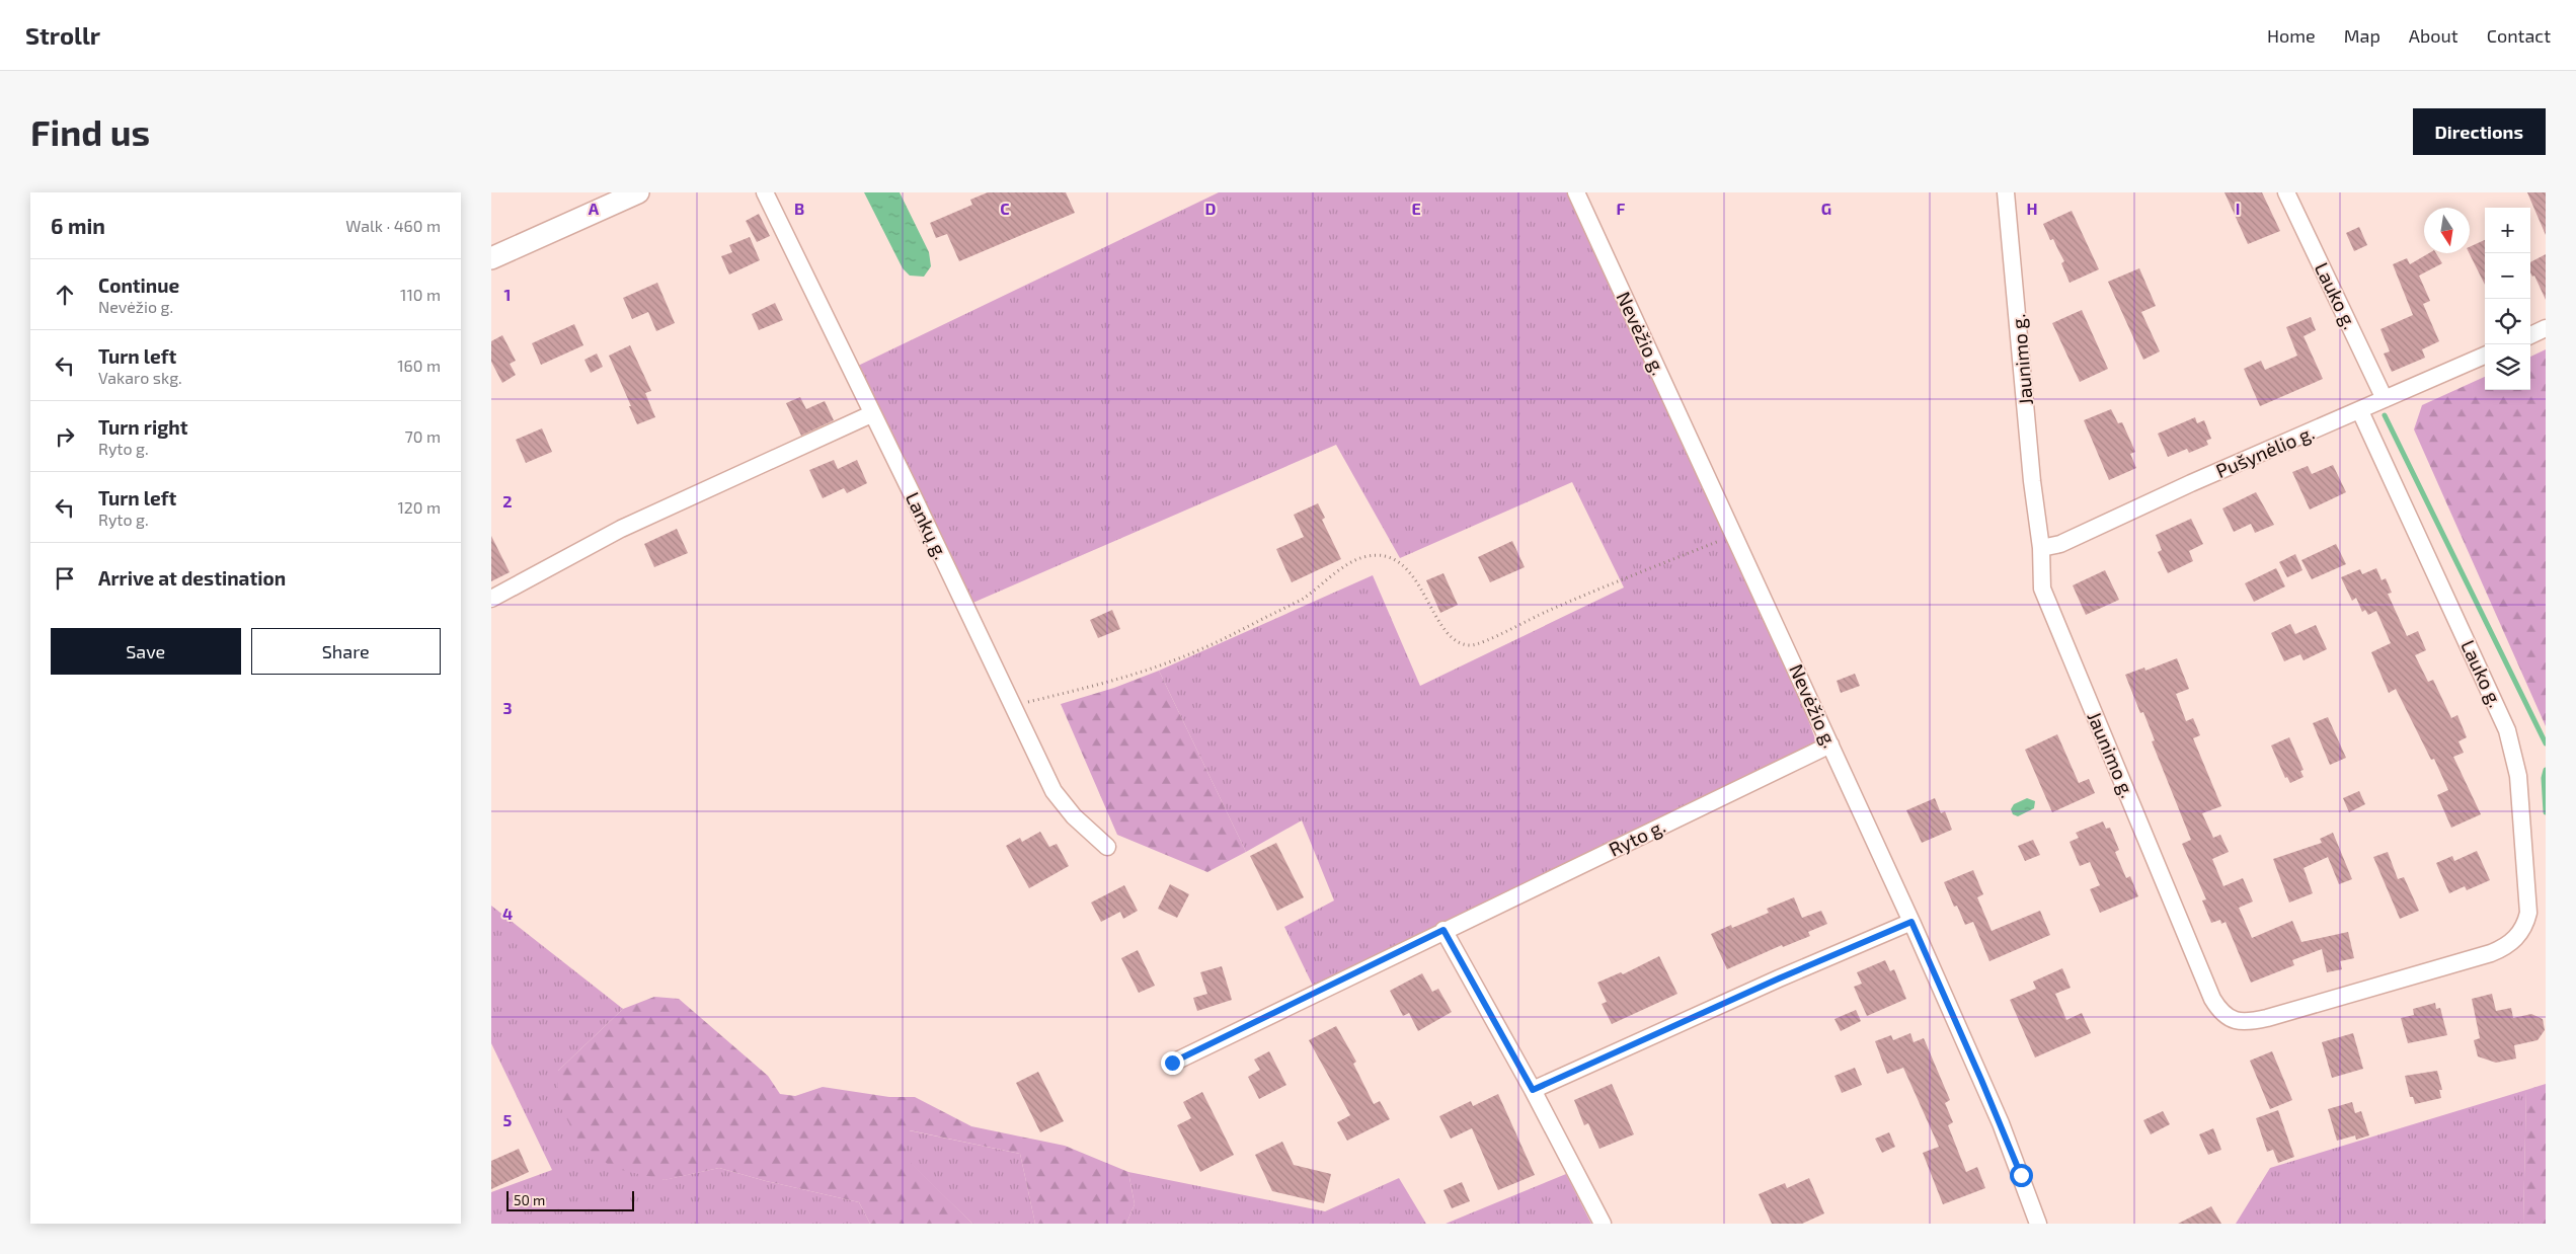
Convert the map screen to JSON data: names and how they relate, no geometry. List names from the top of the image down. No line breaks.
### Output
{"streets":{"street":["Lauko g.","Nevėžio g.","Jaunimo g.","Pušynėlio g.","Lankų g.","Ryto g."]},"crossings":[["Lauko g.","Jaunimo g."],["Lauko g.","Pušynėlio g."],["Nevėžio g.","Ryto g."],["Jaunimo g.","Pušynėlio g."]],"scale_bar":"50 m","north":"bottom","page":{"header":"Strollr","nav":["Home","Map","About","Contact"],"buttons":["Directions",["Save","Share"]],"title":"Find us","heading":["6 min","Walk · 460 m"],"map_buttons":["+","−"],"list":[["Continue","Nevėžio g.","110 m"],["Turn left","Vakaro skg.","160 m"],["Turn right","Ryto g.","70 m"],["Turn left","Ryto g.","120 m"],"Arrive at destination"],"scale":"50 m"},"grid":{"columns":["A","B","C","D","E","F","G","H","I"],"rows":["1","2","3","4","5"]}}
